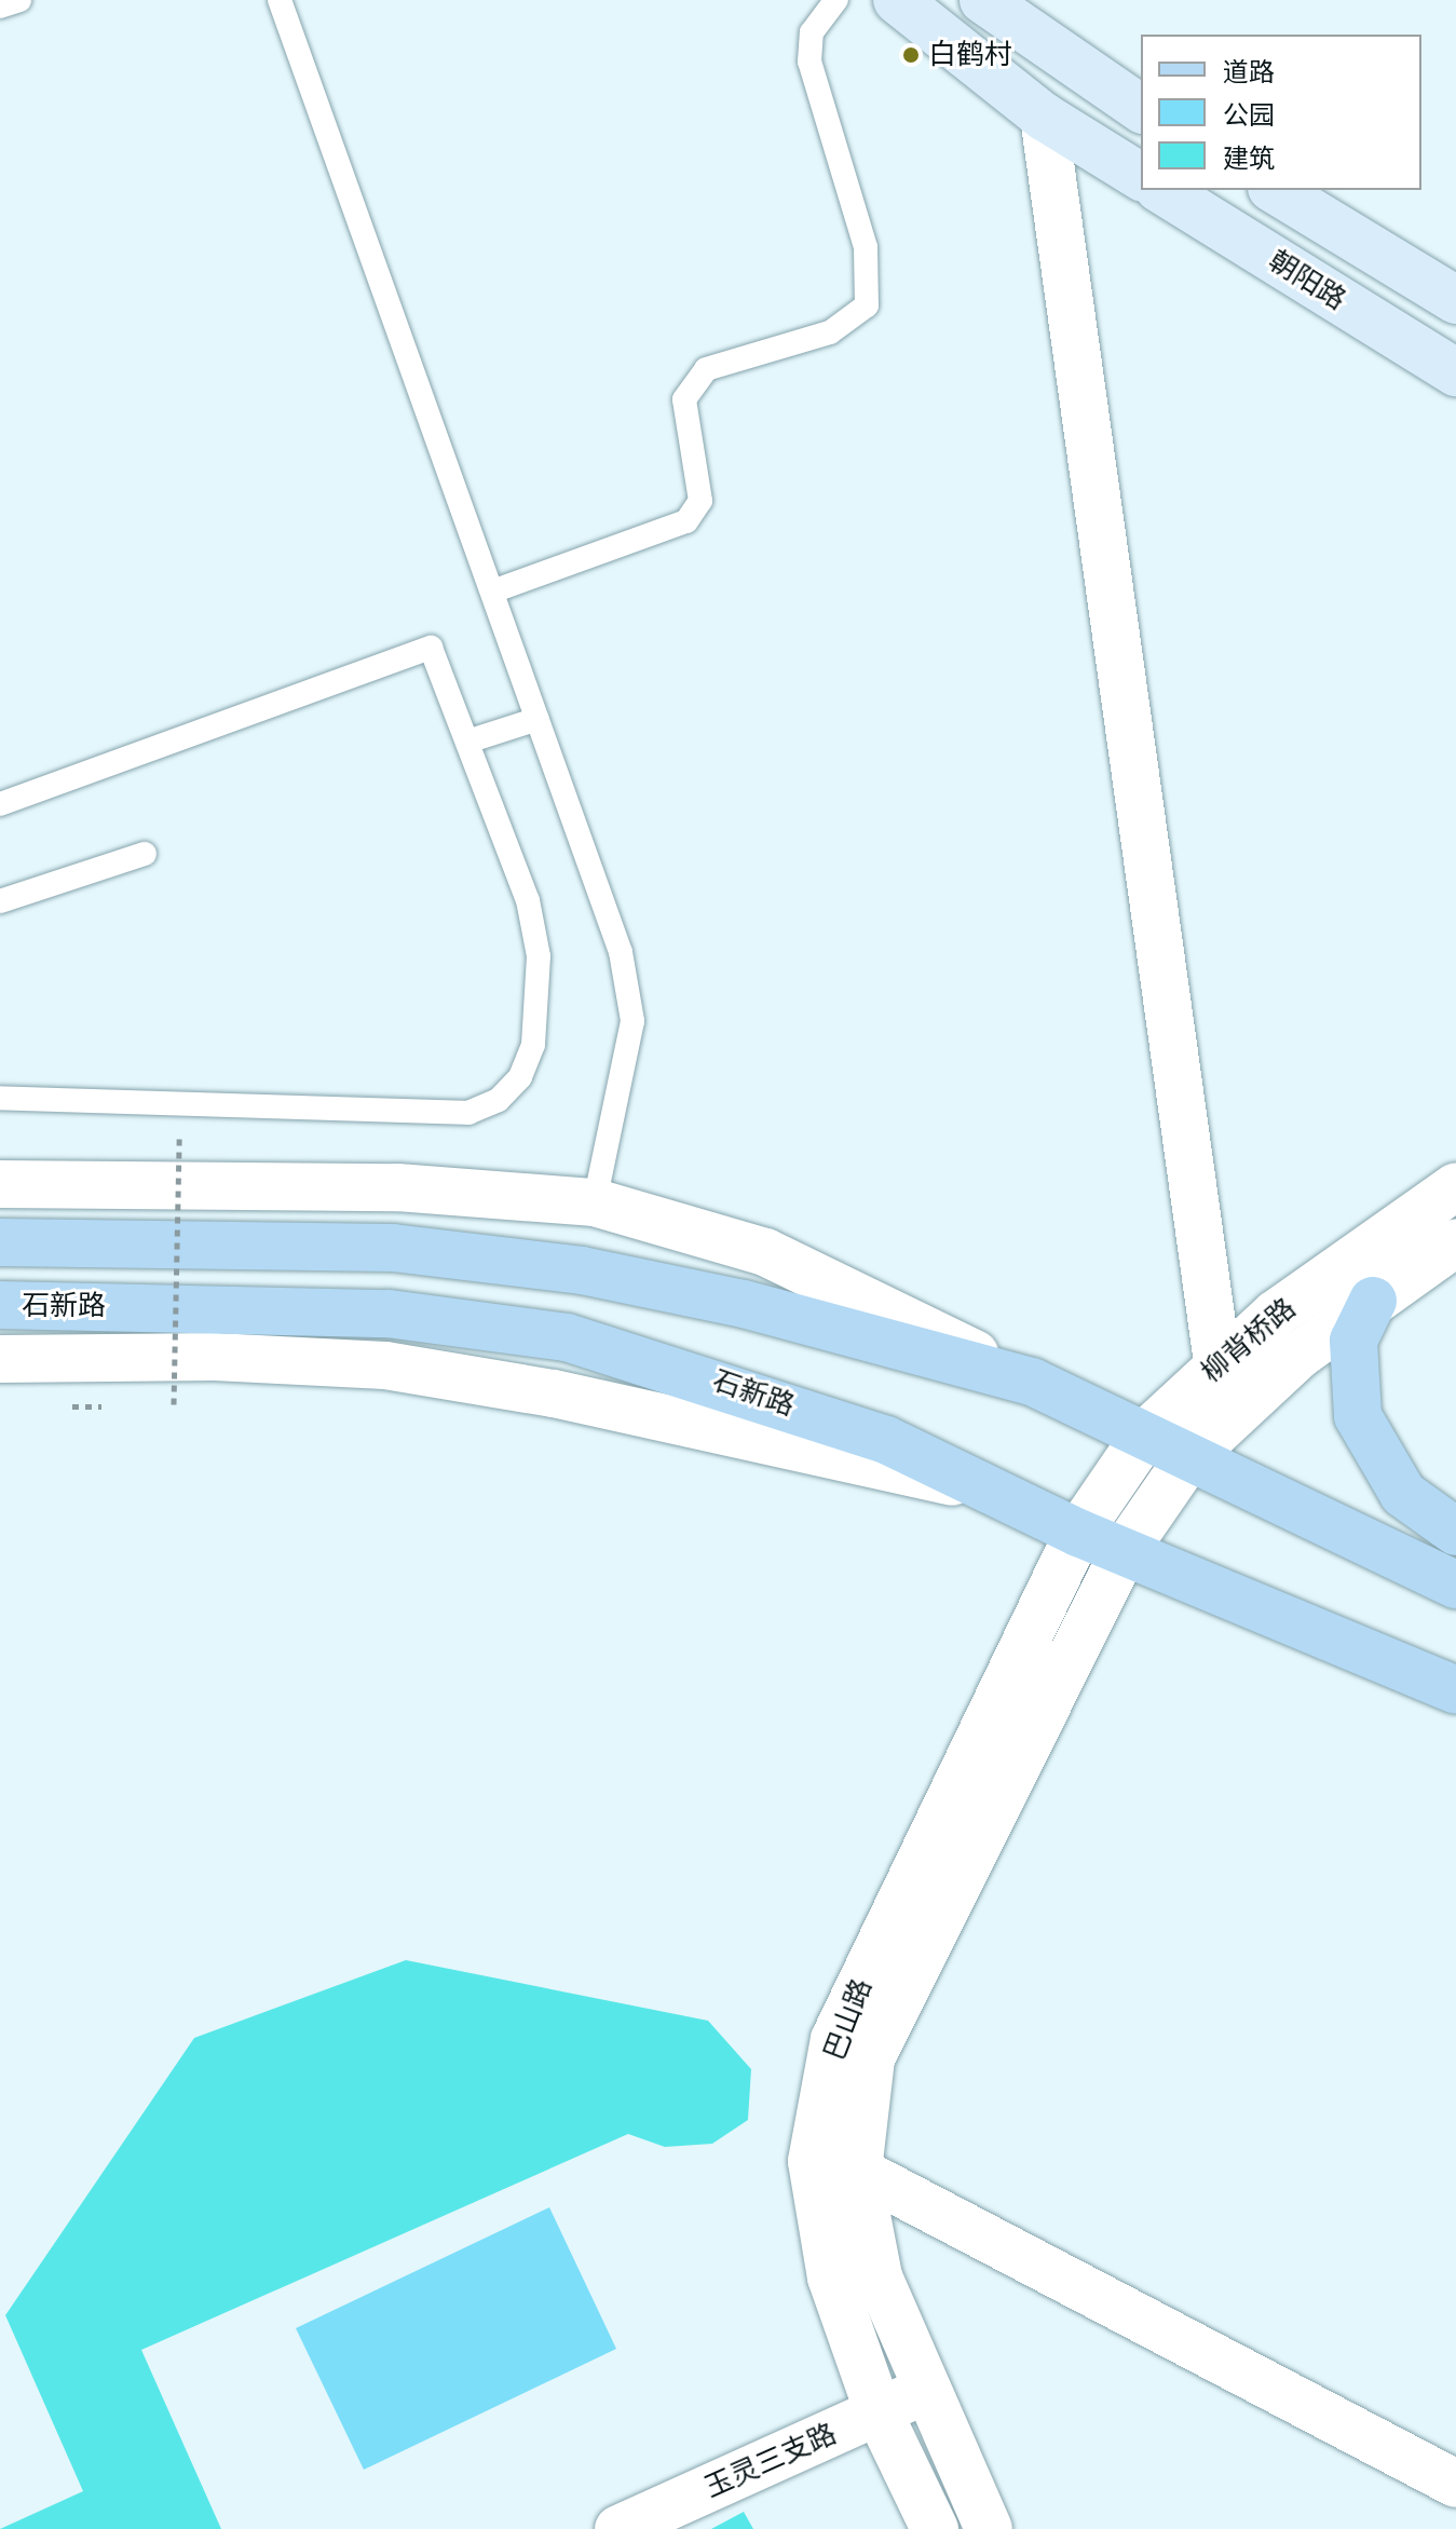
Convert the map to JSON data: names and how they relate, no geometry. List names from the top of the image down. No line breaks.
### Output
{"streets":{"main road":["朝阳路","石新路"],"street":["柳背桥路","巴山路","玉灵三支路"]},"crossings":[["石新路","柳背桥路"],["石新路","巴山路"],["柳背桥路","巴山路"],["巴山路","玉灵三支路"]],"places":["白鹤村"],"legend":["道路","公园","建筑"]}
